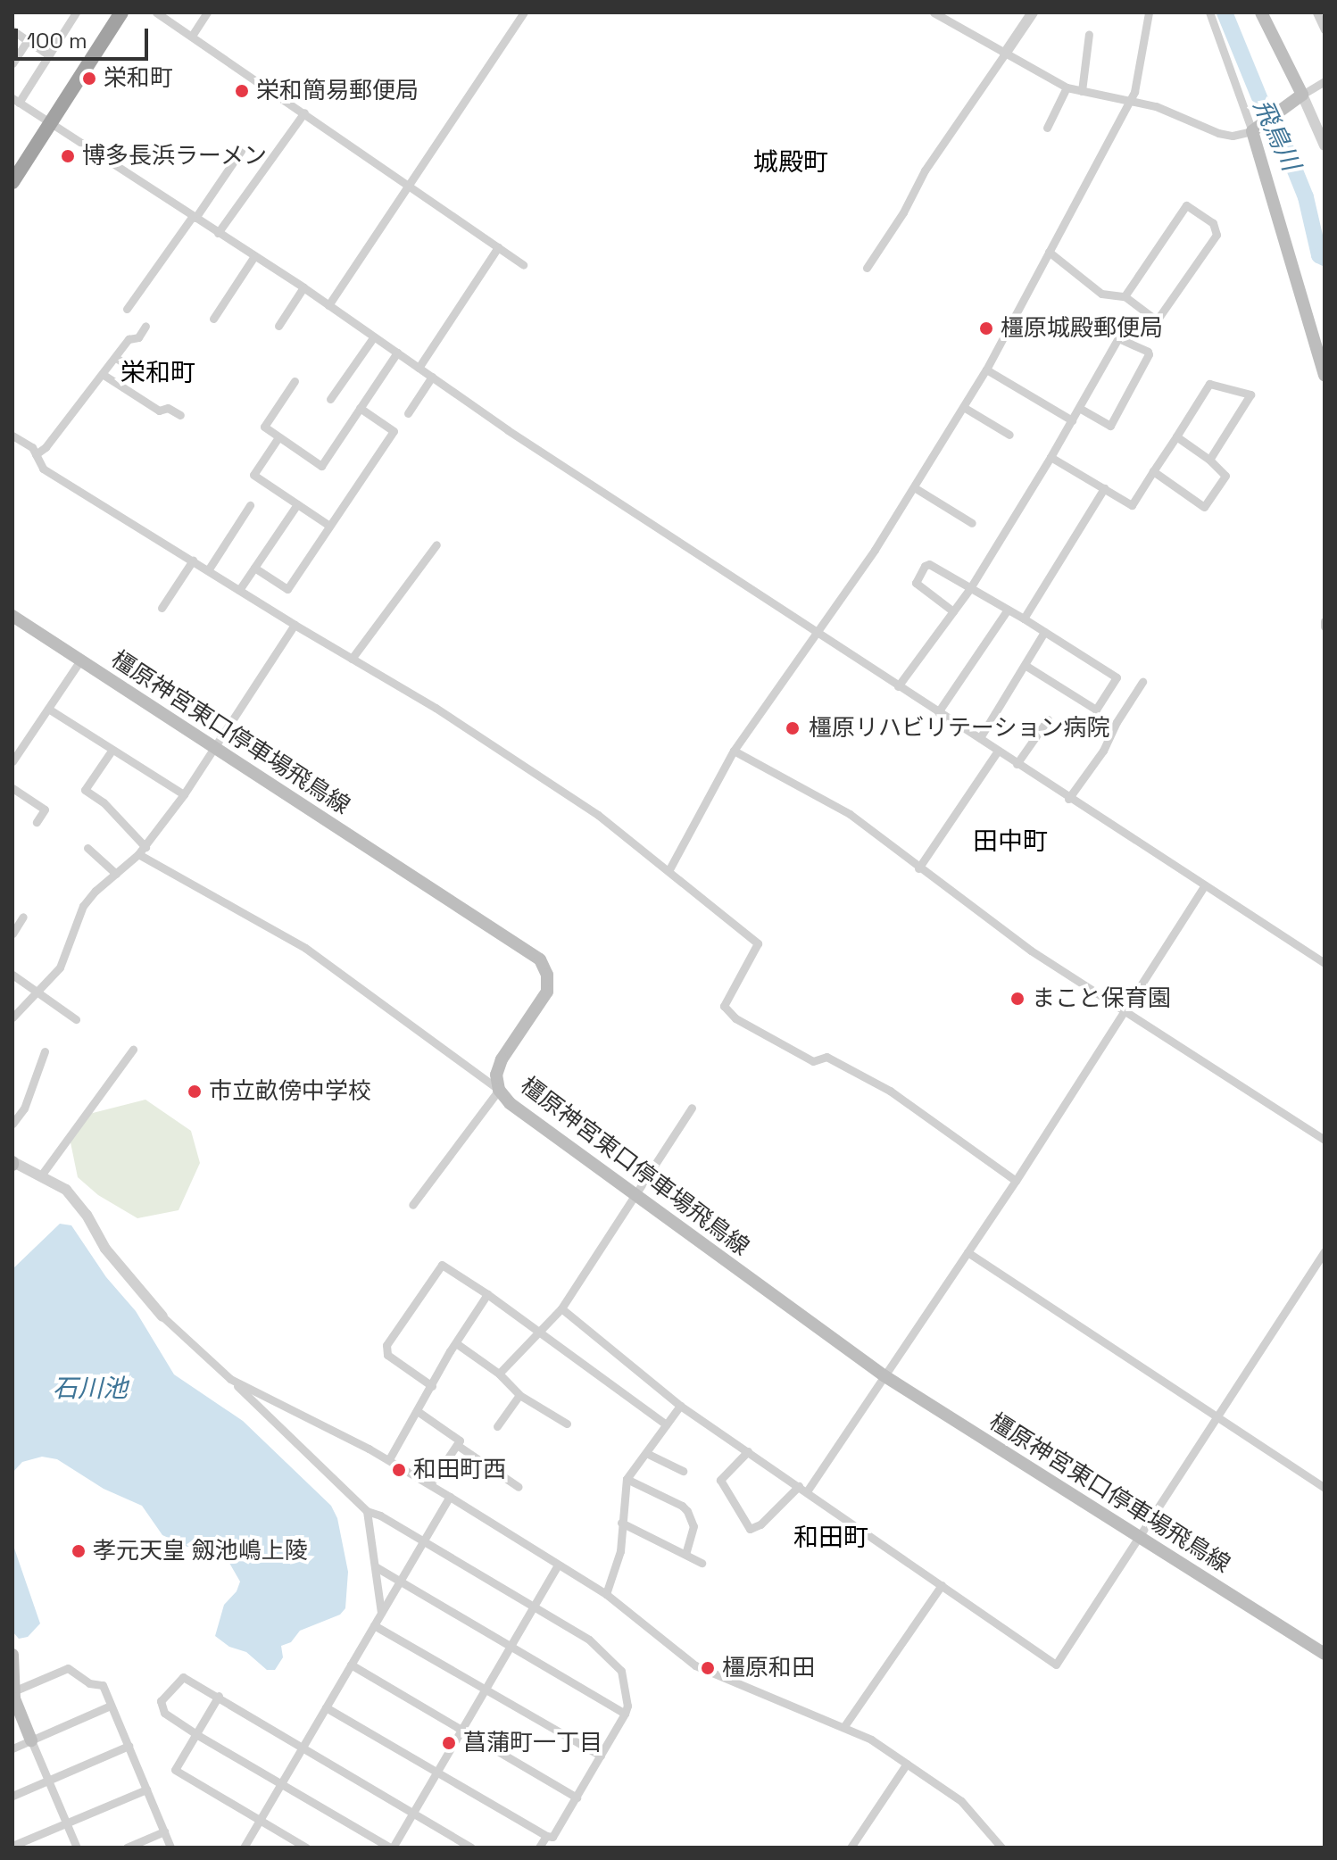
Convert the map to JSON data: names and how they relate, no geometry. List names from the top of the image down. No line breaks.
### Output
{"streets":{"main road":["橿原神宮東口停車場飛鳥線"]},"districts":["城殿町","栄和町","田中町","和田町"],"water":["飛鳥川","石川池"],"places":["栄和町","栄和簡易郵便局","博多長浜ラーメン","橿原城殿郵便局","橿原リハビリテーション病院","まこと保育園","市立畝傍中学校","和田町西","孝元天皇 劔池嶋上陵","橿原和田","菖蒲町一丁目"],"scale_bar":"100 m"}
